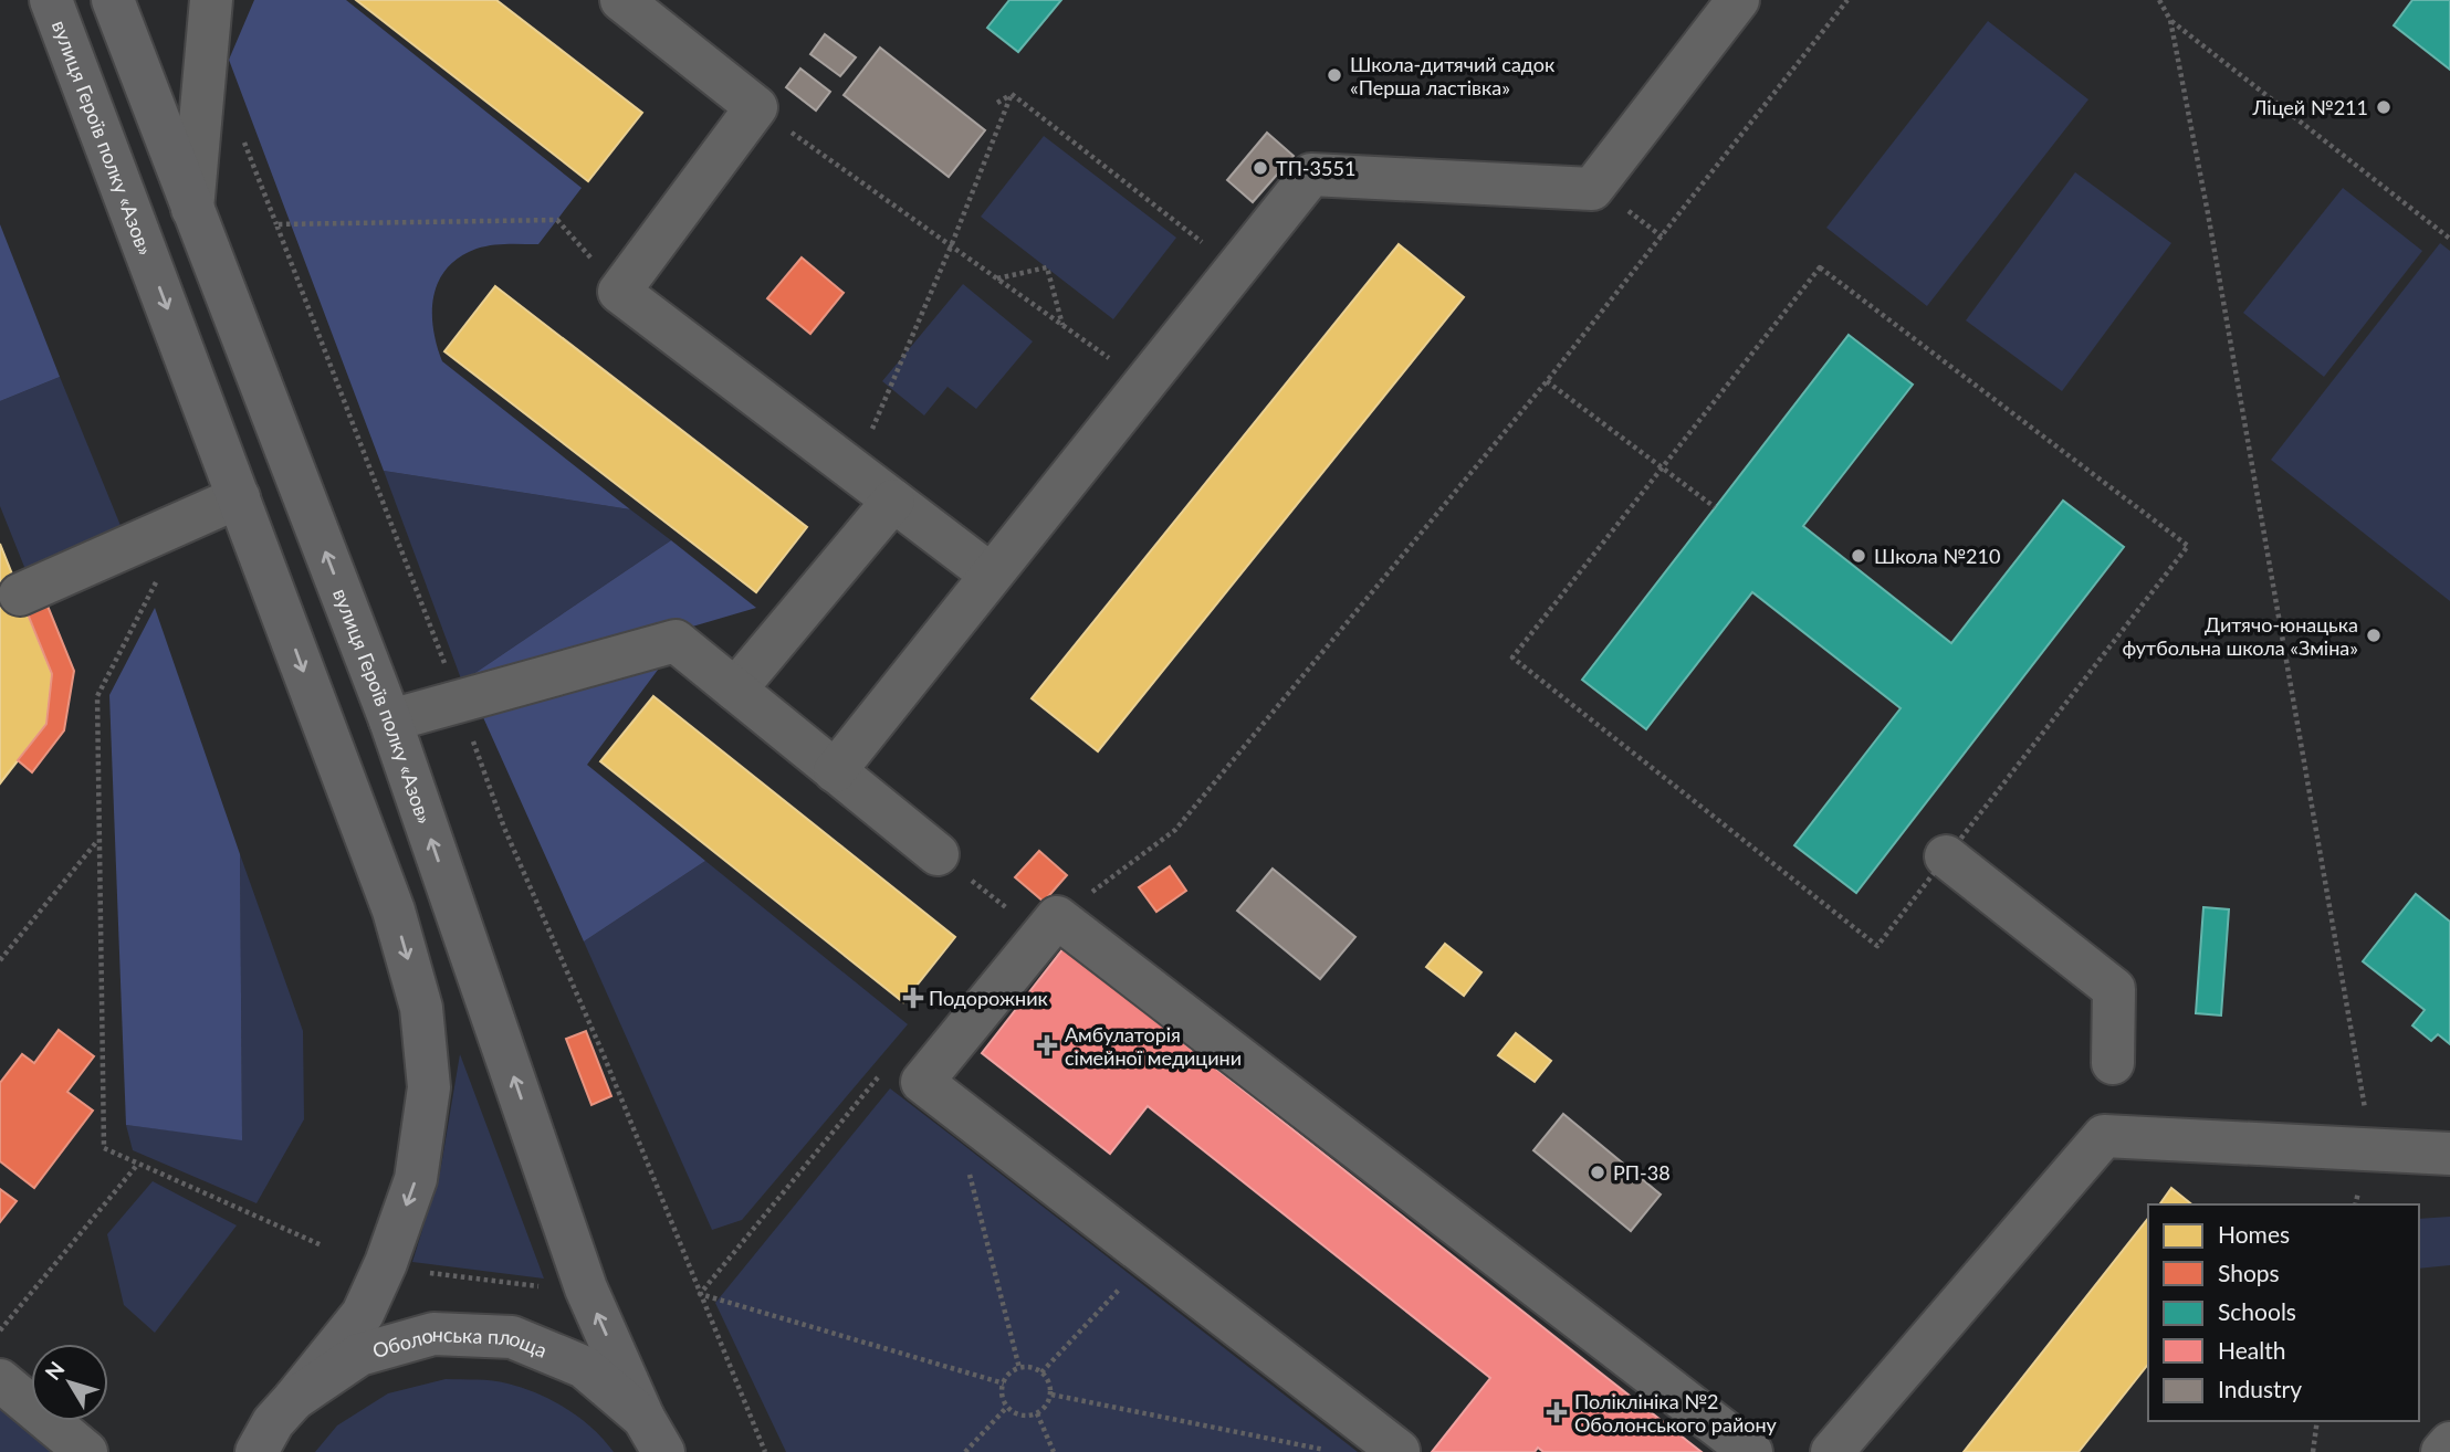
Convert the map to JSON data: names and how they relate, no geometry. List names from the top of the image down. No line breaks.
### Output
{"streets":{"main road":["вулиця Героїв полку «Азов»","Оболонська площа"]},"crossings":[["вулиця Героїв полку «Азов»","Оболонська площа"]],"places":{"other":["Школа-дитячий садок «Перша ластівка»","Ліцей №211","ТП-3551","Школа №210","Дитячо-юнацька футбольна школа «Зміна»","РП-38"],"health":["Подорожник","Амбулаторія сімейної медицини","Поліклініка №2 Оболонського району"]},"legend":["Homes","Shops","Schools","Health","Industry"],"north":"top left"}
